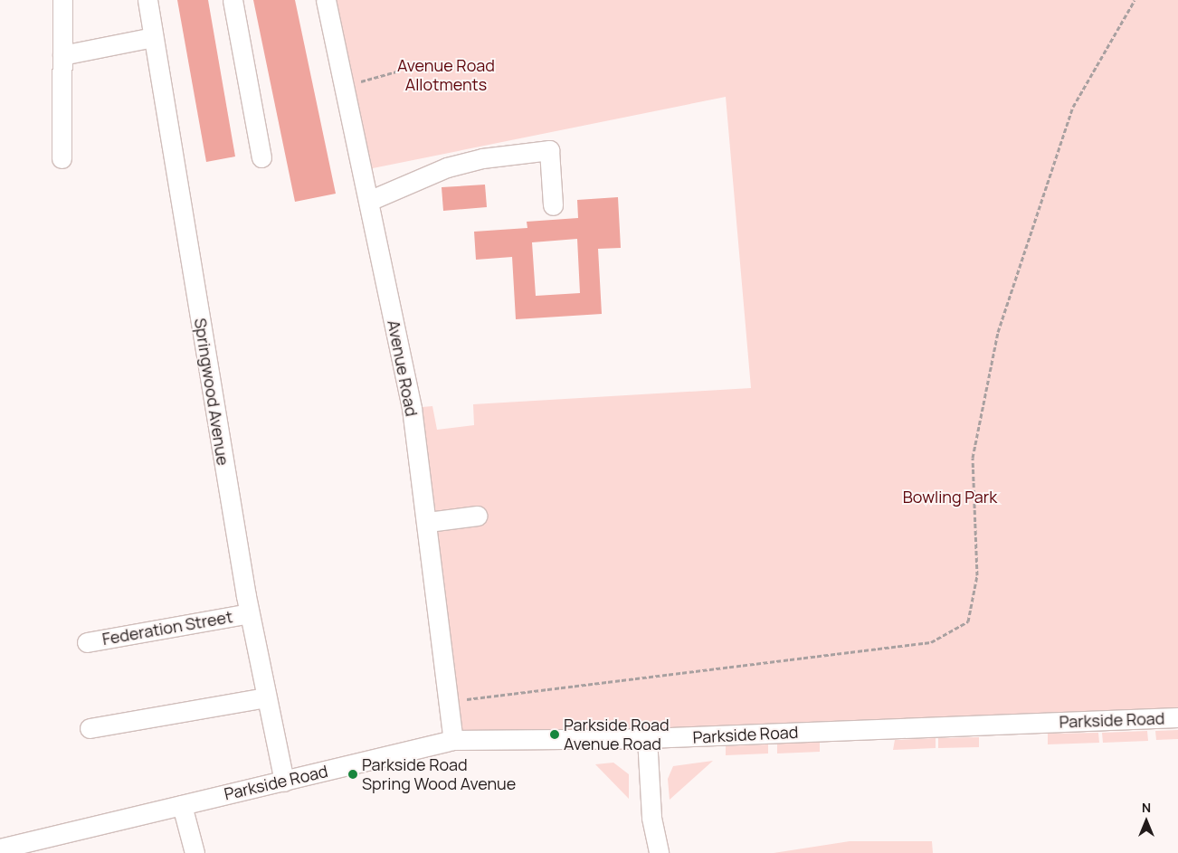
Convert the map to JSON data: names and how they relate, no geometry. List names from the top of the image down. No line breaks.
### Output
{"streets":{"street":["Avenue Road","Springwood Avenue","Federation Street","Parkside Road"]},"crossings":[["Avenue Road","Parkside Road"],["Springwood Avenue","Federation Street"],["Springwood Avenue","Parkside Road"]],"parks":["Avenue Road Allotments","Bowling Park"],"places":["Parkside Road Avenue Road","Parkside Road Spring Wood Avenue"],"north":"top"}
